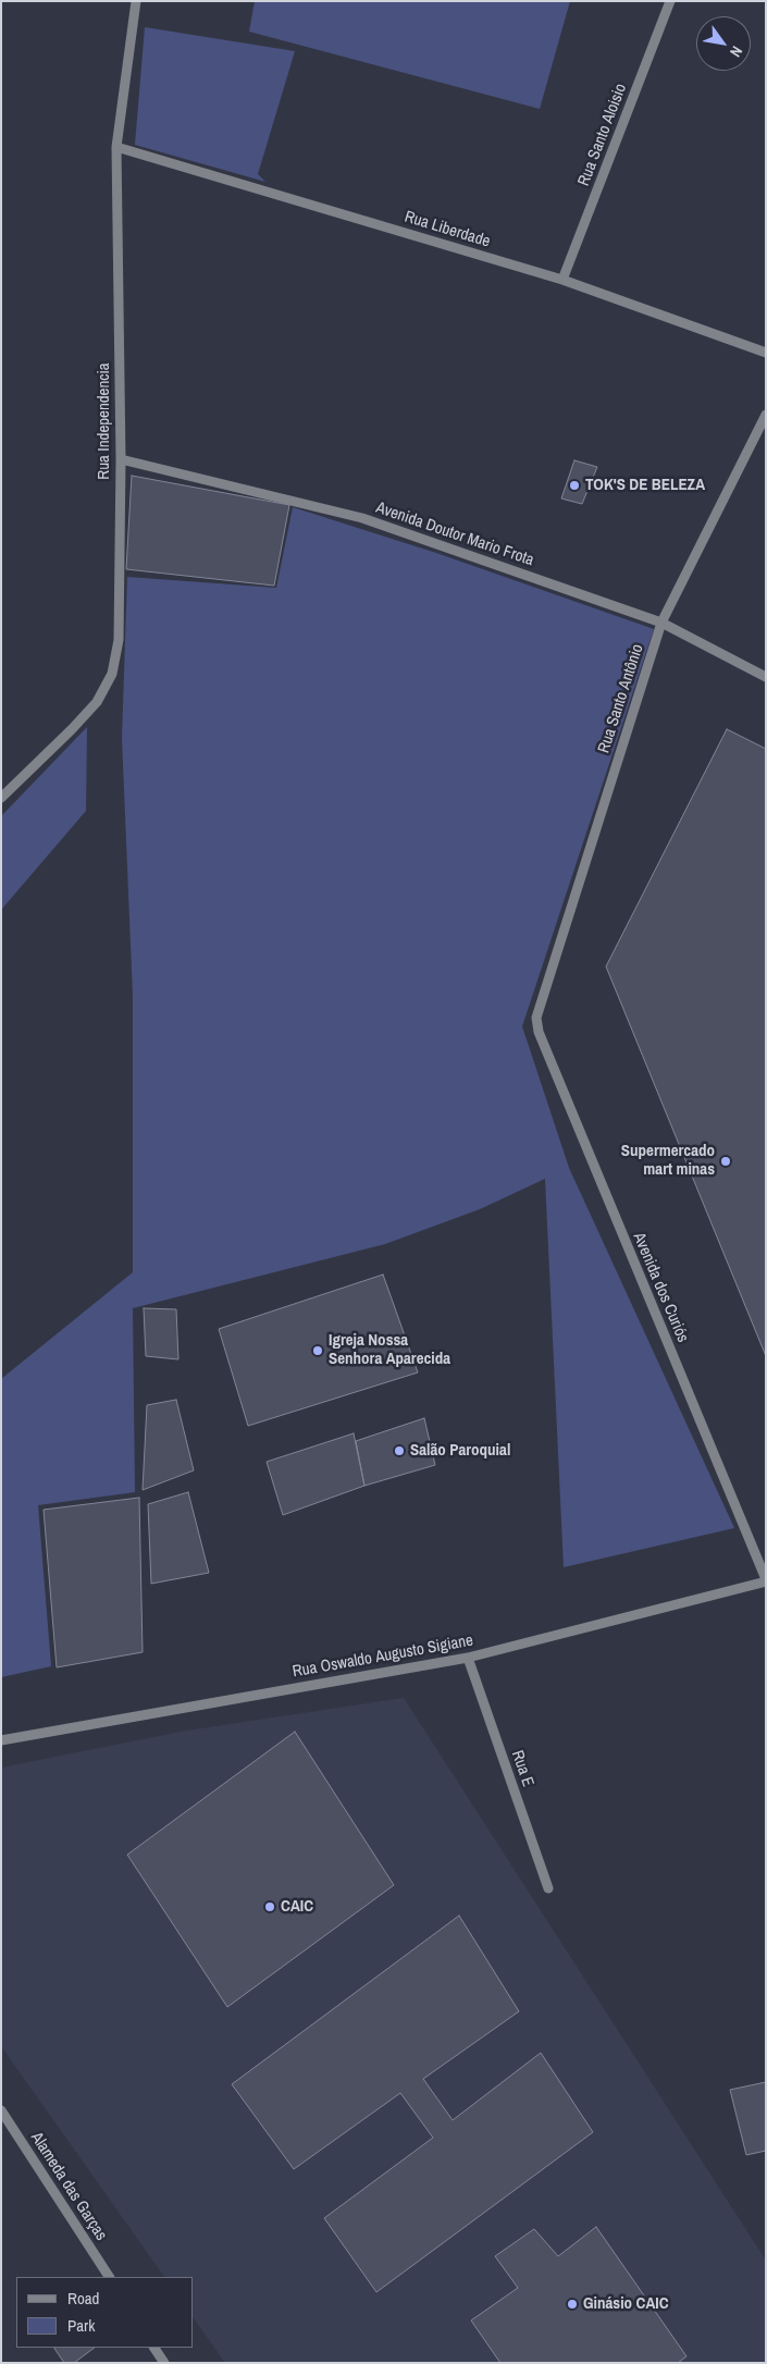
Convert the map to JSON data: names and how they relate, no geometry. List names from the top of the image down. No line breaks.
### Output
{"streets":{"street":["Rua Santo Aloisio","Rua Liberdade","Rua Independencia","Avenida Doutor Mario Frota","Rua Santo Antônio","Avenida dos Curiós","Rua Oswaldo Augusto Sigiane","Rua E","Alameda das Garças"]},"crossings":[["Rua Santo Aloisio","Rua Liberdade"],["Rua Liberdade","Rua Independencia"],["Rua Independencia","Avenida Doutor Mario Frota"],["Avenida Doutor Mario Frota","Rua Santo Antônio"],["Rua Santo Antônio","Avenida dos Curiós"],["Avenida dos Curiós","Rua Oswaldo Augusto Sigiane"],["Rua Oswaldo Augusto Sigiane","Rua E"]],"places":["TOK'S DE BELEZA","Supermercado mart minas","Igreja Nossa Senhora Aparecida","Salão Paroquial","CAIC","Ginásio CAIC"],"legend":["Road","Park"],"north":"bottom right"}
